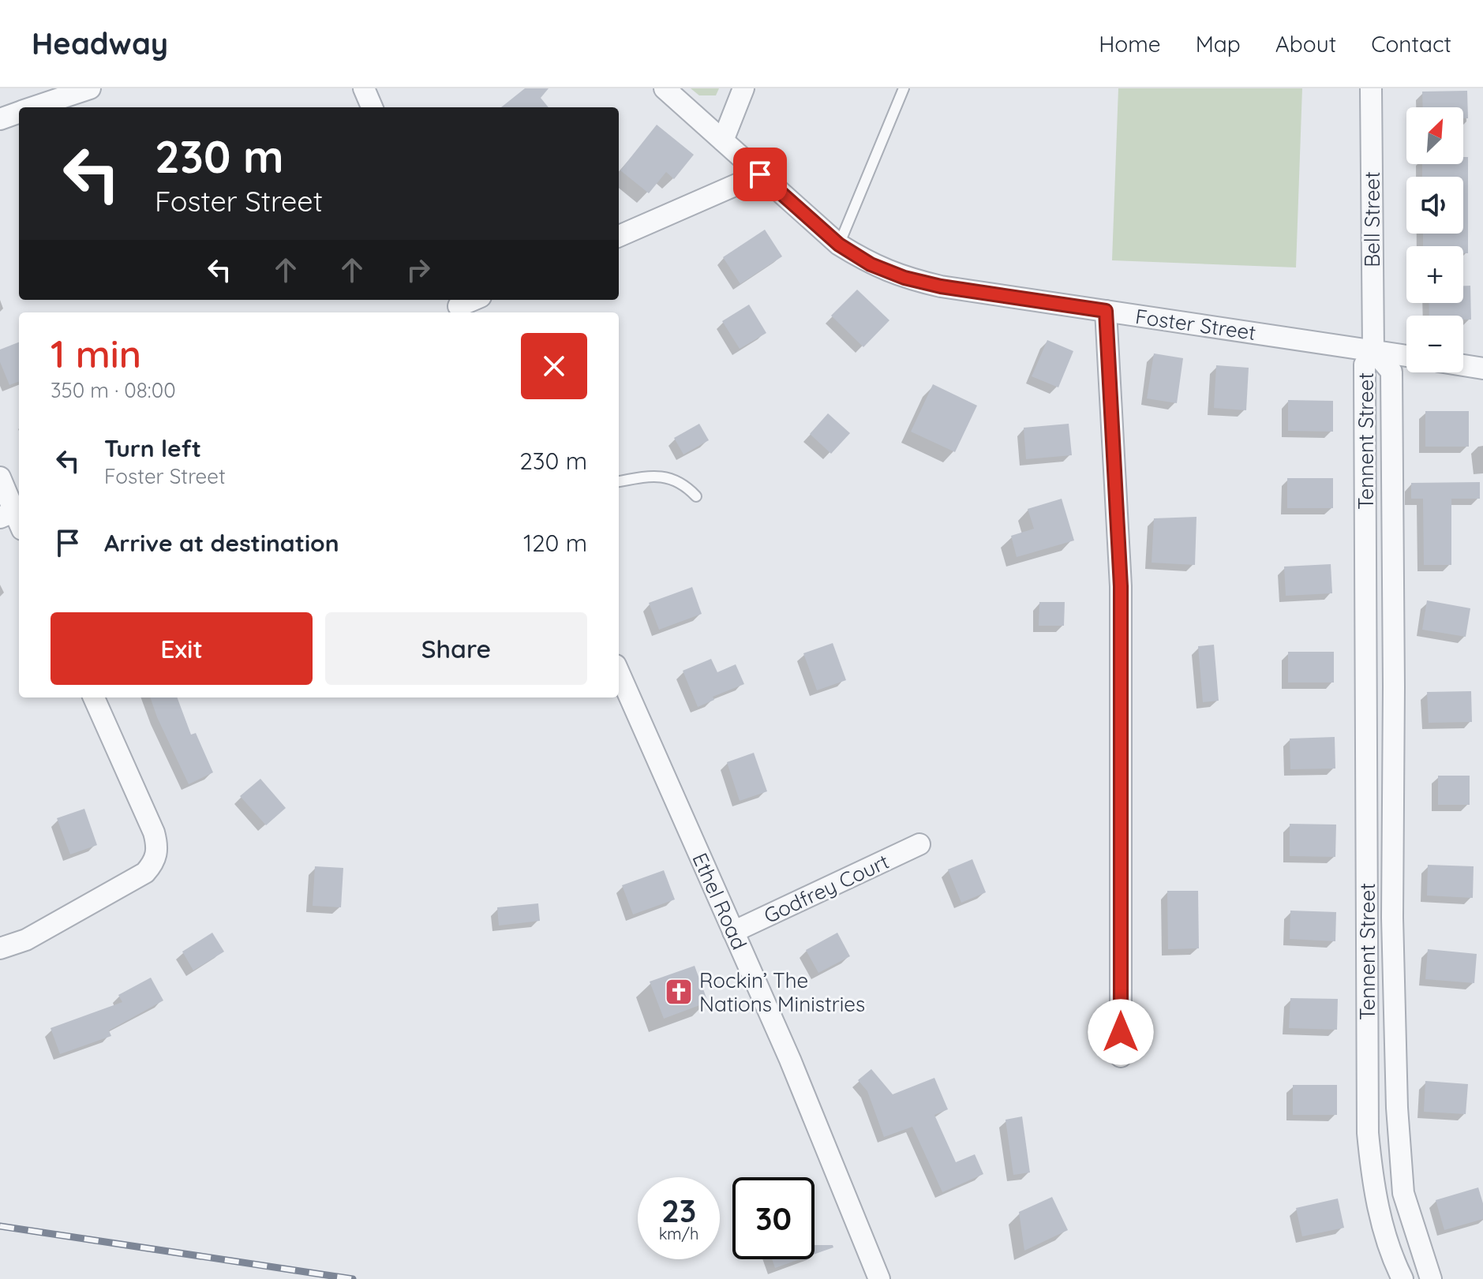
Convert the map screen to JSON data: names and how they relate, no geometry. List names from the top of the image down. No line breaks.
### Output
{"streets":{"street":["Bell Street","Foster Street","Tennent Street","Godfrey Court","Ethel Road"]},"crossings":[["Bell Street","Foster Street"],["Bell Street","Tennent Street"],["Foster Street","Tennent Street"],["Godfrey Court","Ethel Road"]],"places":{"church":["Rockin’ The Nations Ministries"]},"north":"top right","page":{"header":"Headway","nav":["Home","Map","About","Contact"],"map_buttons":["+","−"],"turn":["230 m","Foster Street"],"heading":["1 min","350 m · 08:00"],"list":[{"name":"Turn left","note":"Foster Street","value":"230 m"},{"name":"Arrive at destination","value":"120 m"}],"buttons":["Exit","Share"],"speed":"23 km/h","limit":"30"}}
